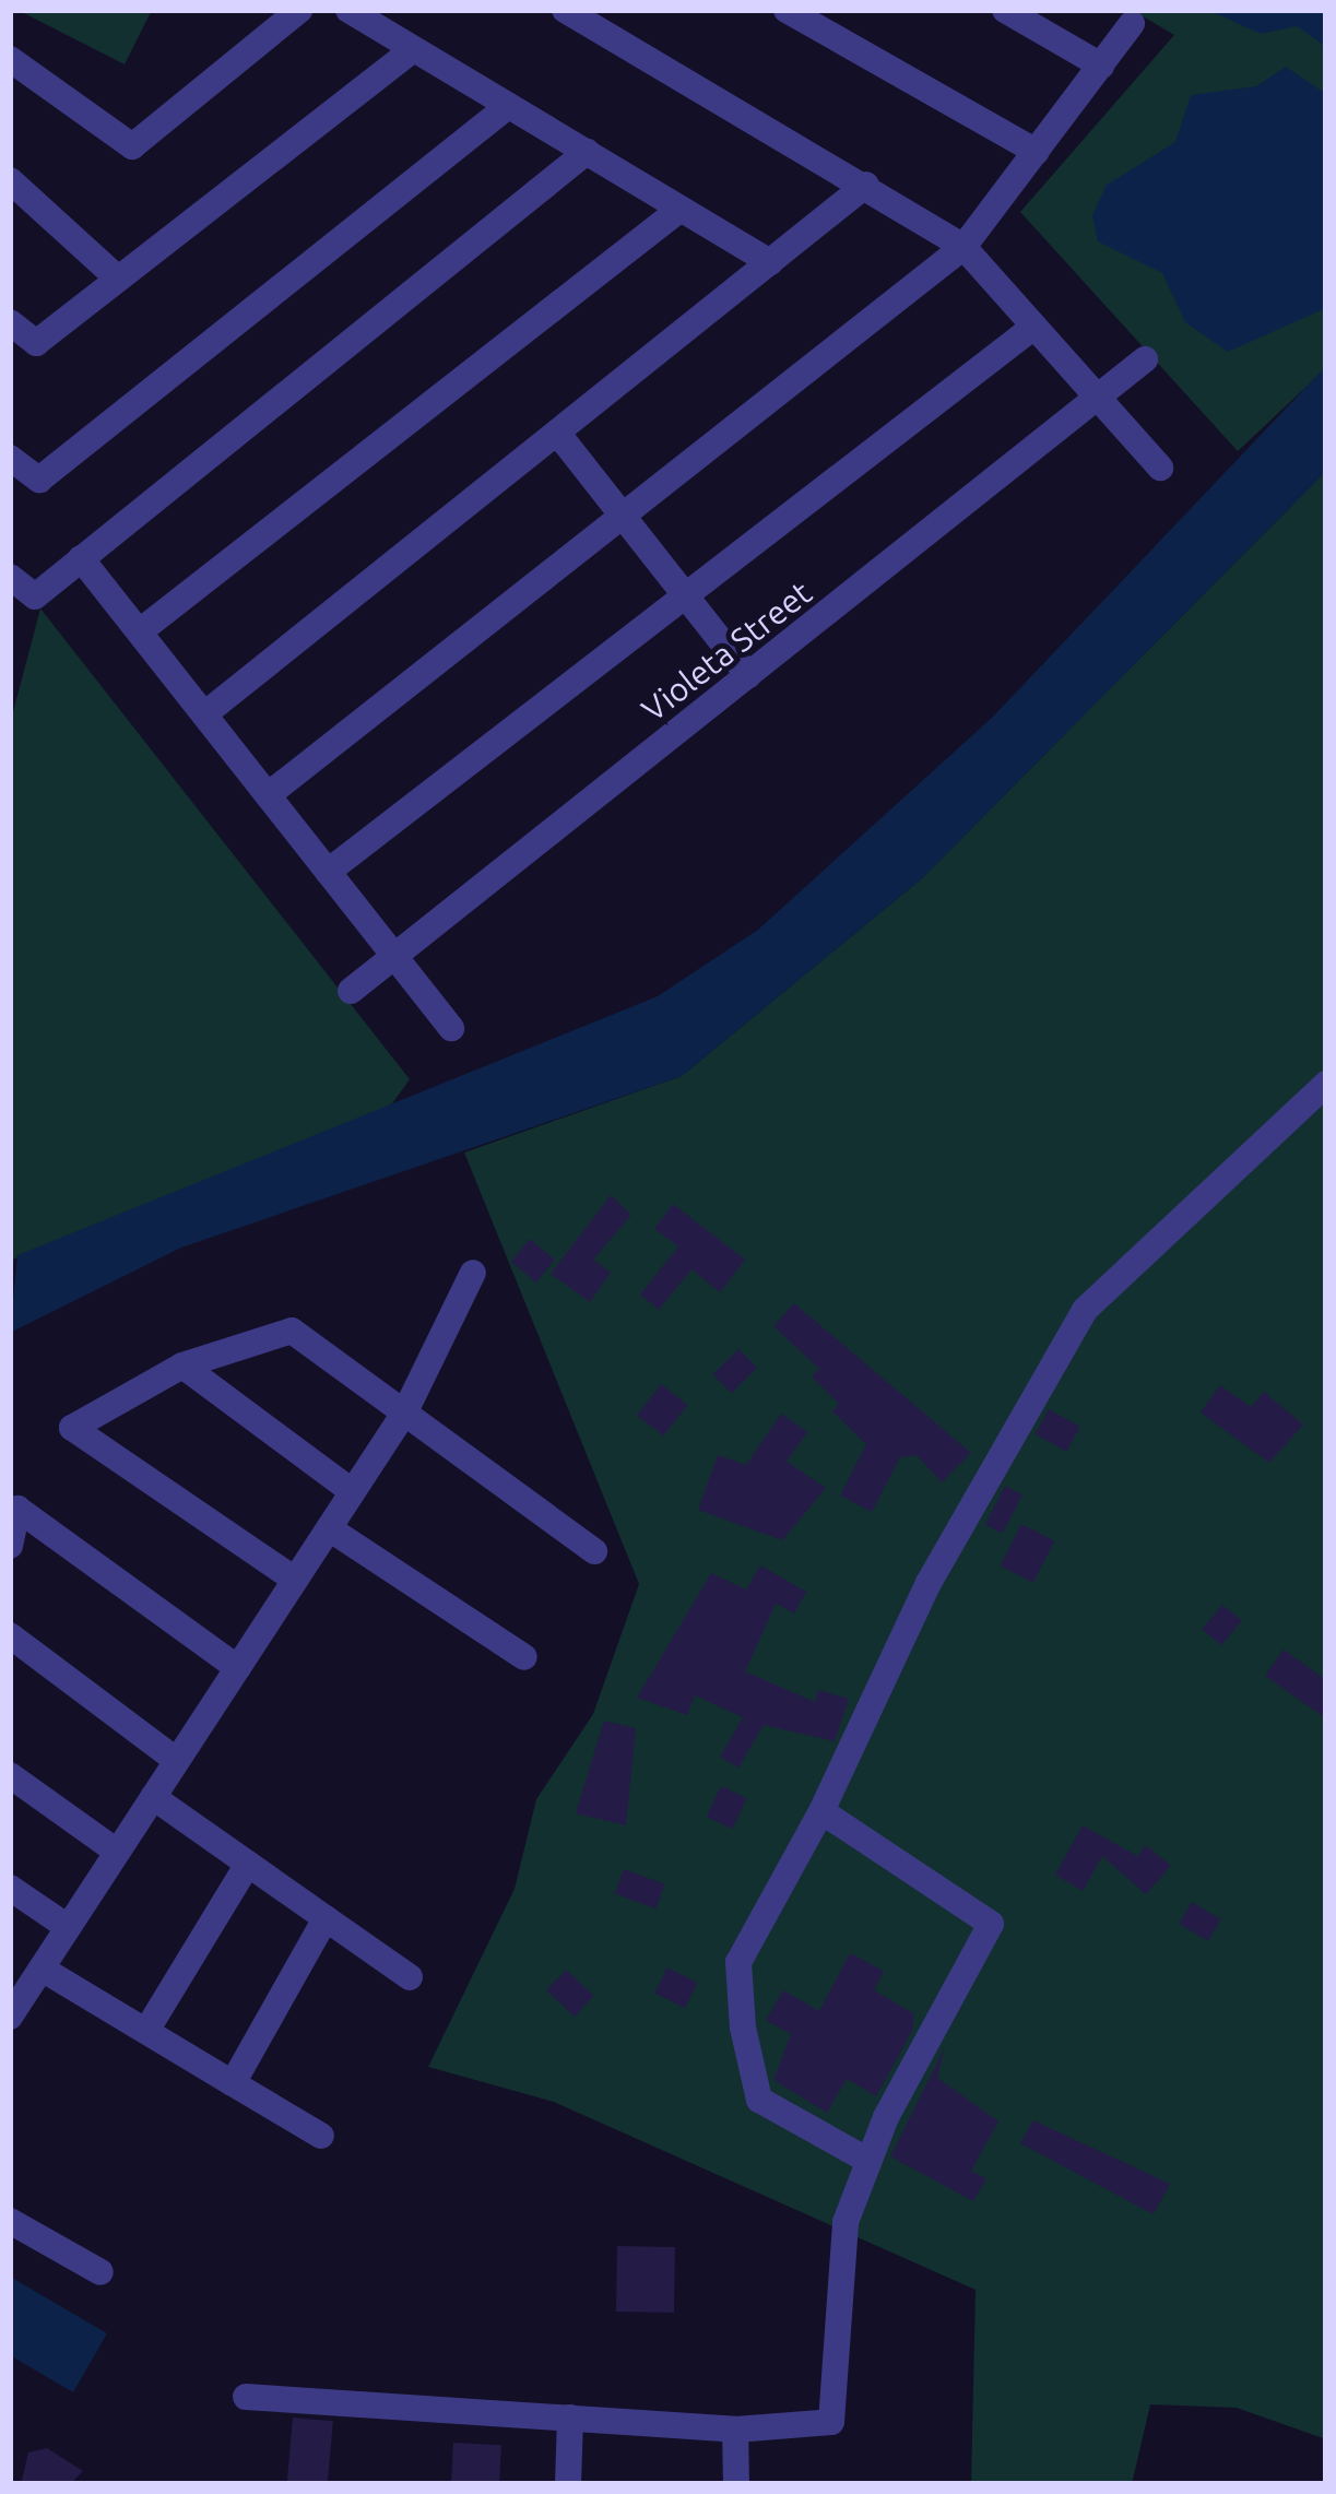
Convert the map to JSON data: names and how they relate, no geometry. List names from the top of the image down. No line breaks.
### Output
{"streets":{"street":["Violeta Street"]}}
